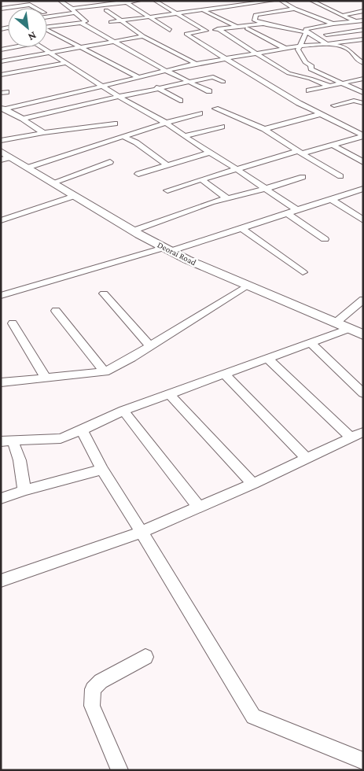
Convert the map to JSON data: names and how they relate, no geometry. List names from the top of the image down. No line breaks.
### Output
{"streets":{"street":["Deorai Road"]},"north":"bottom right"}
